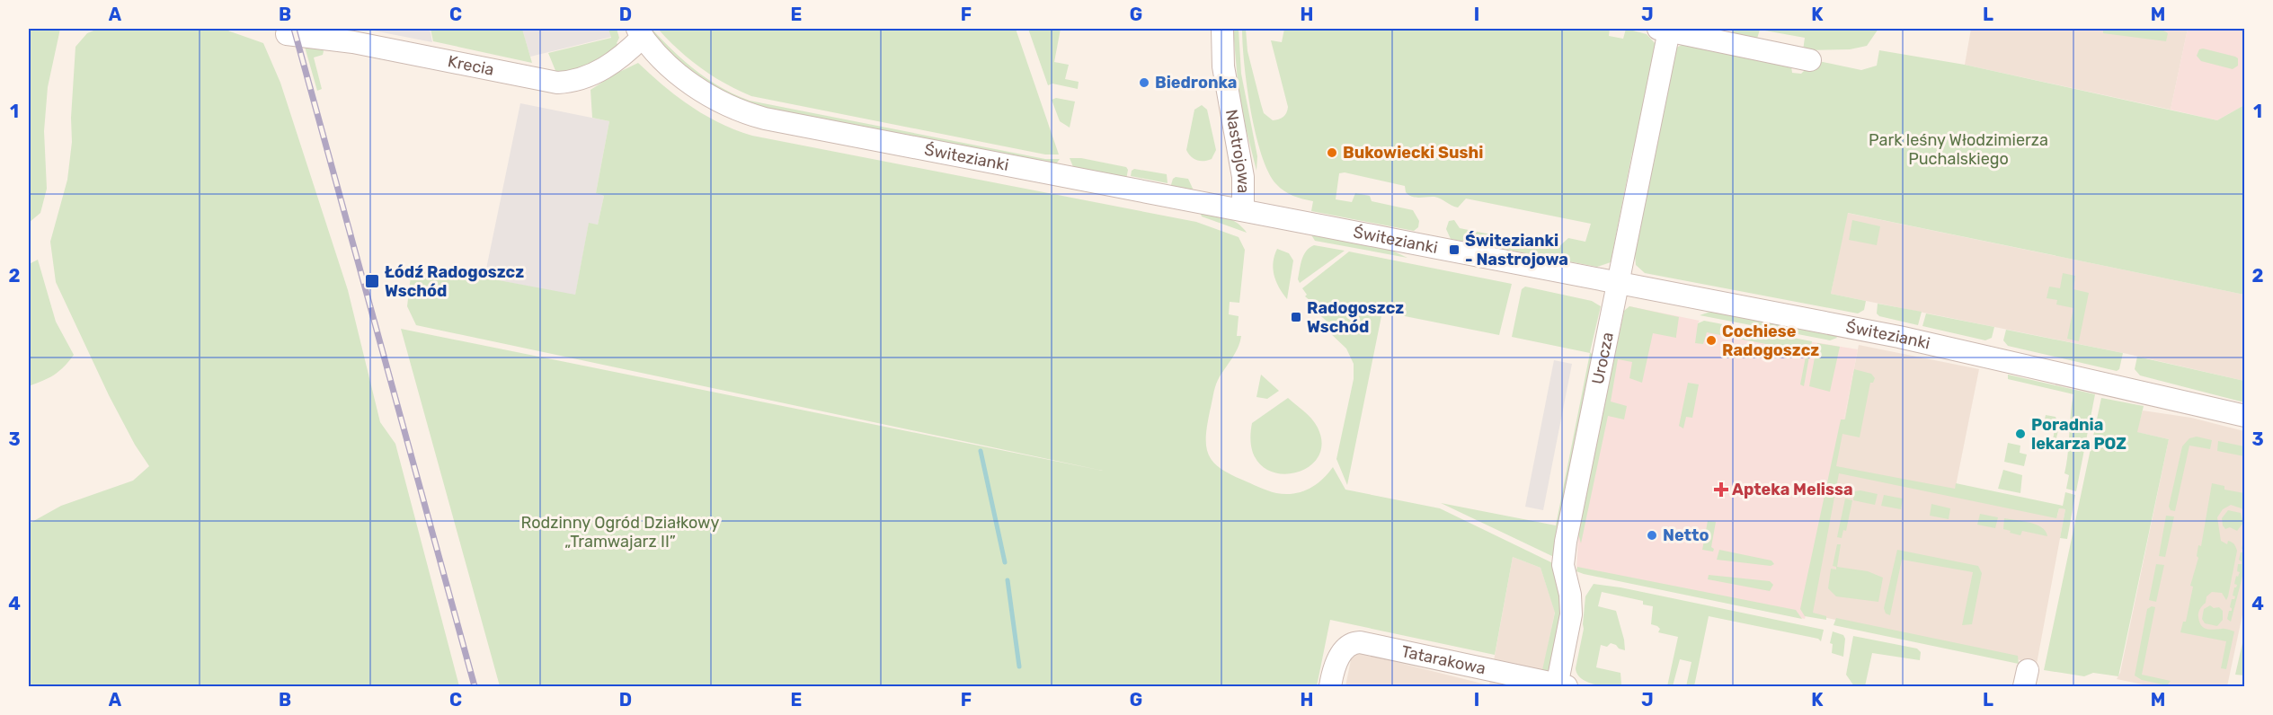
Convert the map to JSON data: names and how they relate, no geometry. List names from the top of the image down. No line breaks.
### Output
{"streets":{"street":["Krecia","Nastrojowa","Świtezianki","Urocza","Tatarakowa"]},"crossings":[["Krecia","Świtezianki"],["Nastrojowa","Świtezianki"],["Świtezianki","Urocza"],["Urocza","Tatarakowa"]],"parks":["Park leśny Włodzimierza Puchalskiego","Rodzinny Ogród Działkowy „Tramwajarz II”"],"places":{"other":["Biedronka","Bukowiecki Sushi","Cochiese Radogoszcz","Poradnia lekarza POZ","Netto"],"transit":["Świtezianki - Nastrojowa","Łódź Radogoszcz Wschód","Radogoszcz Wschód"],"health":["Apteka Melissa"]},"grid":{"columns":["A","B","C","D","E","F","G","H","I","J","K","L","M"],"rows":["1","2","3","4"]}}
